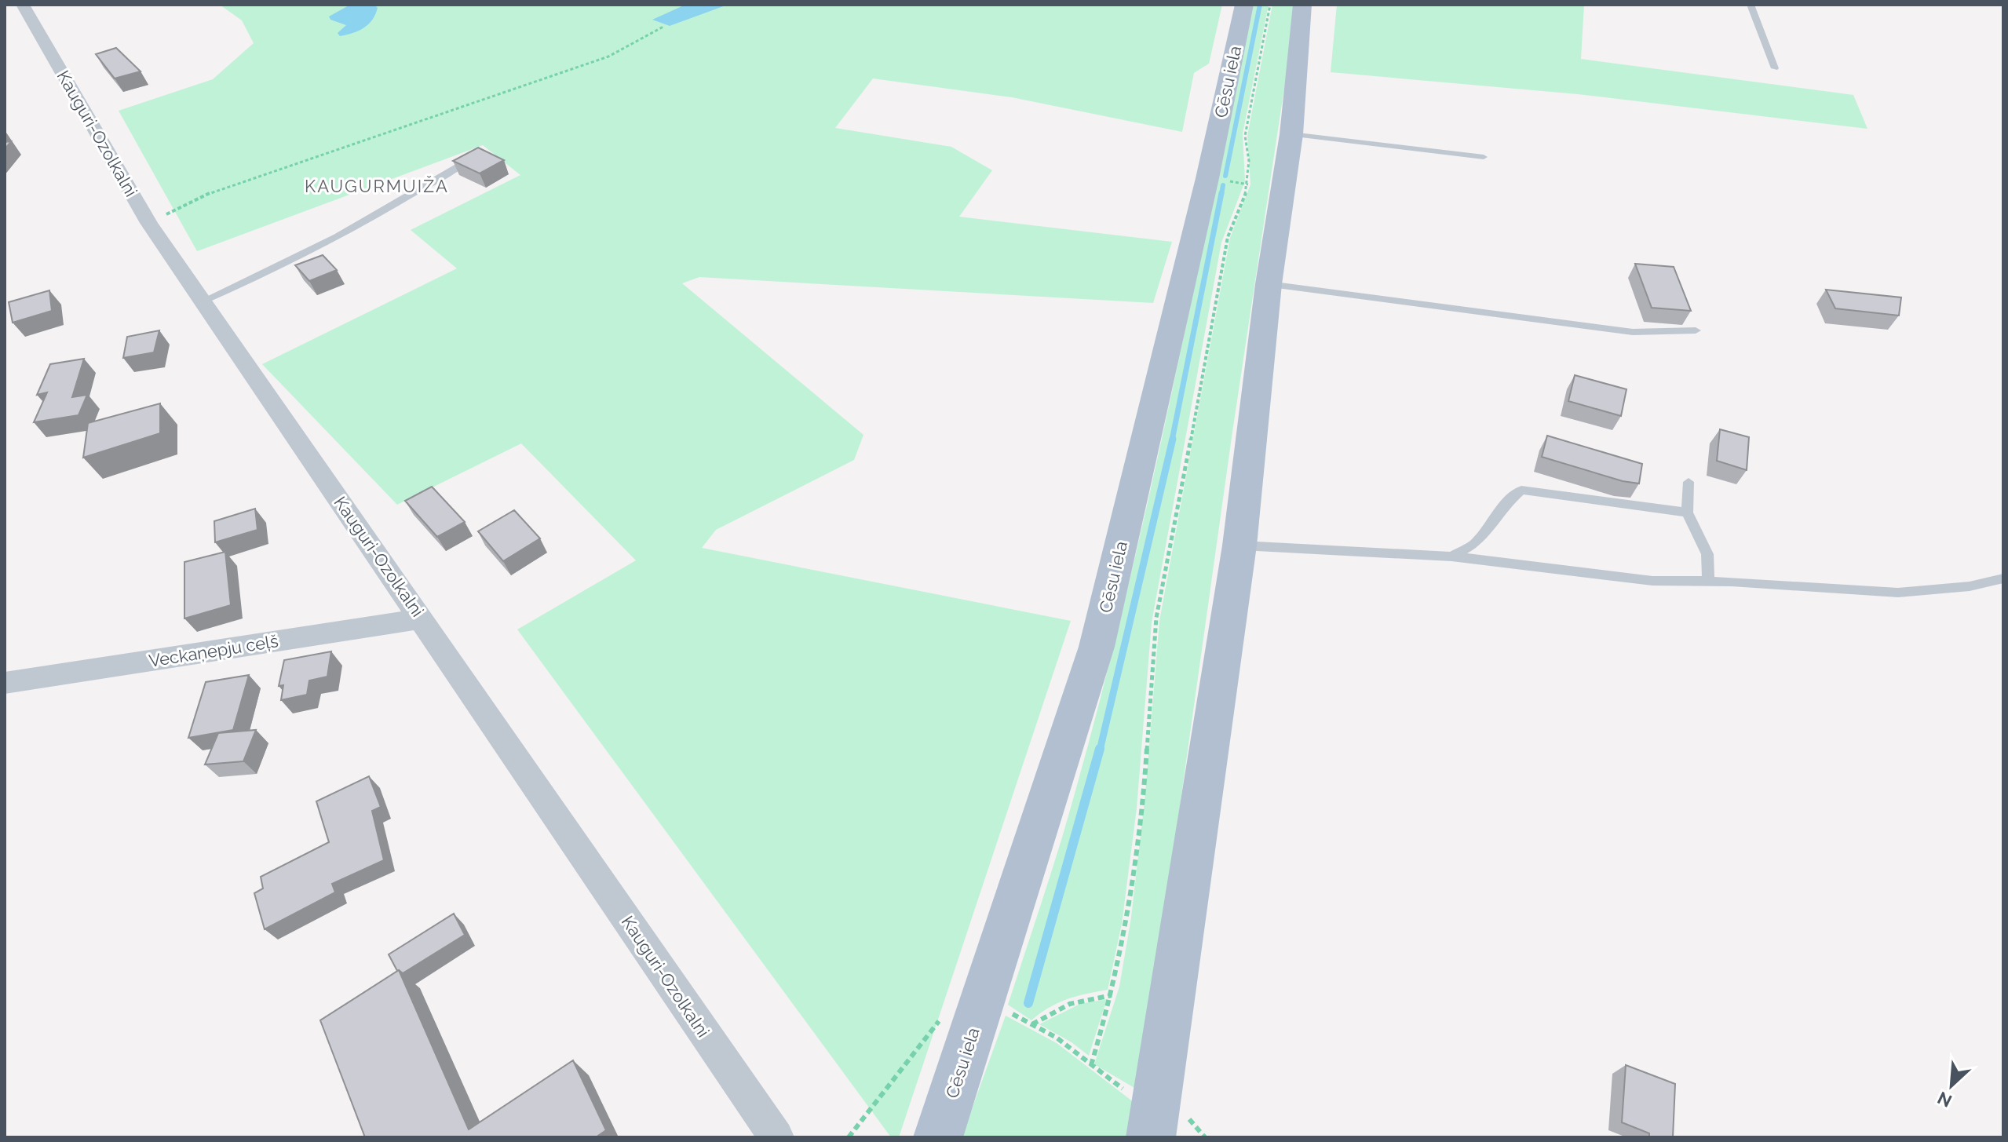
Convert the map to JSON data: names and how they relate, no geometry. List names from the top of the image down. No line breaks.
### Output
{"streets":{"main road":["Cēsu iela"],"street":["Kauguri-Ozolkalni","Veckaņepju ceļš"]},"crossings":[["Kauguri-Ozolkalni","Veckaņepju ceļš"]],"districts":["KAUGURMUIŽA"],"north":"bottom left"}
